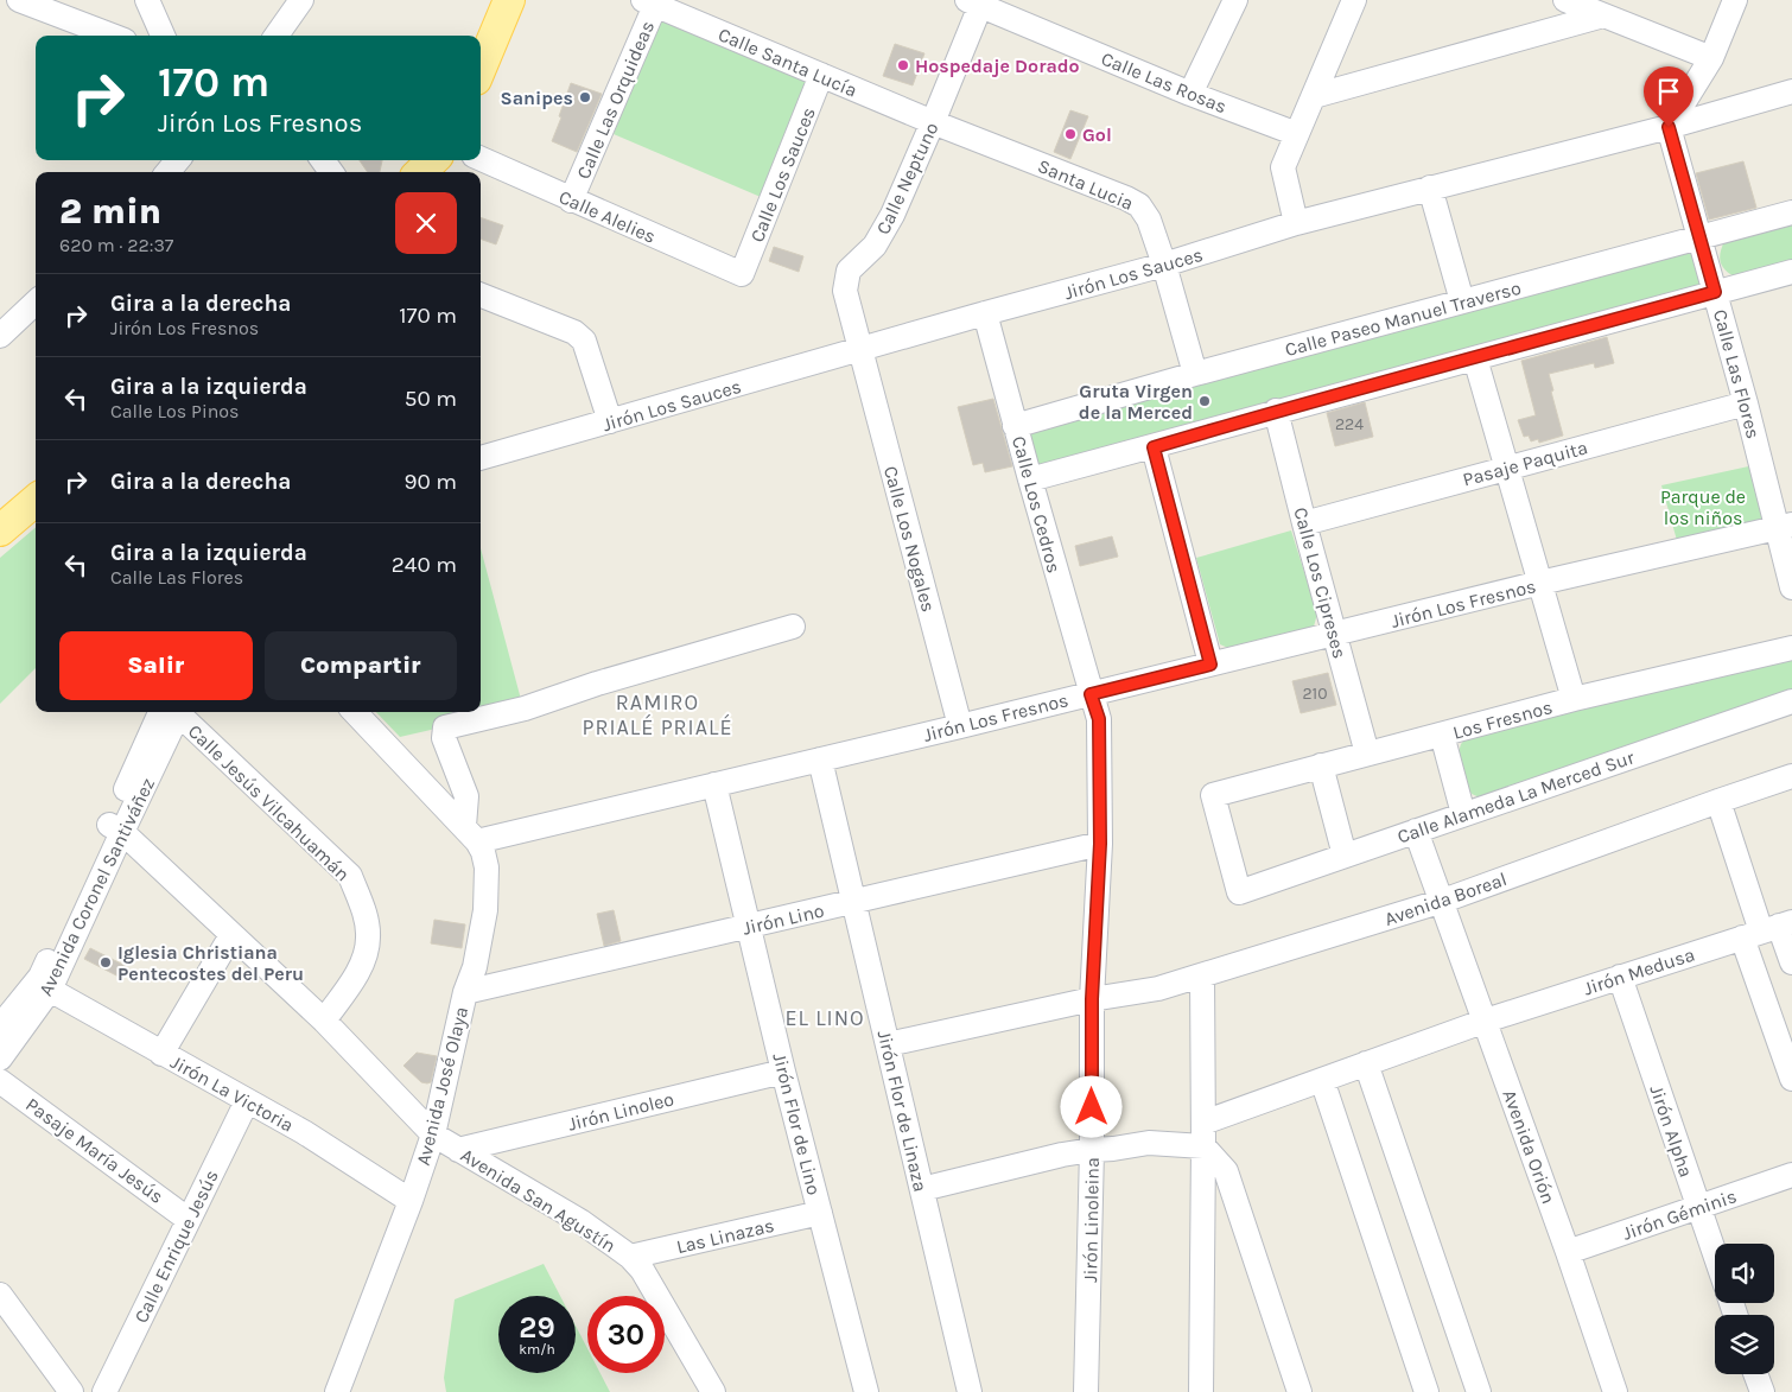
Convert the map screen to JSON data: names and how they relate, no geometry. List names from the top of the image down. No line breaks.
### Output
{"streets":{"street":["Calle Santa Lucía","Calle Las Rosas","Calle Las Orquideas","Calle Los Sauces","Calle Neptuno","Santa Lucia","Calle Alelies","Jirón Los Sauces","Calle Paseo Manuel Traverso","Calle Las Flores","Pasaje Paquita","Calle Los Cedros","Calle Los Nogales","Calle Los Cipreses","Jirón Los Fresnos","Los Fresnos","Calle Alameda La Merced Sur","Calle Jesús Vilcahuamán","Avenida Coronel Santiváñez","Avenida Boreal","Jirón Lino","Jirón Medusa","Avenida José Olaya","Jirón La Victoria","Jirón Linoleo","Jirón Flor de Linaza","Jirón Flor de Lino","Jirón Alpha","Avenida Orión","Pasaje María Jesús","Avenida San Agustín","Jirón Géminis","Jirón Linoleina","Las Linazas","Calle Enrique Jesús"]},"crossings":[["Calle Santa Lucía","Calle Las Orquideas"],["Calle Santa Lucía","Calle Los Sauces"],["Calle Santa Lucía","Calle Neptuno"],["Calle Santa Lucía","Santa Lucia"],["Calle Las Rosas","Calle Neptuno"],["Calle Las Orquideas","Calle Alelies"],["Calle Los Sauces","Calle Alelies"],["Calle Neptuno","Santa Lucia"],["Calle Neptuno","Jirón Los Sauces"],["Calle Neptuno","Calle Los Nogales"],["Santa Lucia","Jirón Los Sauces"],["Santa Lucia","Calle Paseo Manuel Traverso"],["Jirón Los Sauces","Calle Las Flores"],["Jirón Los Sauces","Calle Los Cedros"],["Jirón Los Sauces","Calle Los Nogales"],["Calle Paseo Manuel Traverso","Calle Las Flores"],["Calle Paseo Manuel Traverso","Calle Los Cedros"],["Calle Las Flores","Pasaje Paquita"],["Calle Las Flores","Jirón Los Fresnos"],["Pasaje Paquita","Calle Los Cipreses"],["Calle Los Cedros","Jirón Los Fresnos"],["Calle Los Cedros","Jirón Linoleina"],["Calle Los Nogales","Jirón Los Fresnos"],["Calle Los Cipreses","Jirón Los Fresnos"],["Calle Los Cipreses","Los Fresnos"],["Jirón Los Fresnos","Avenida José Olaya"],["Jirón Los Fresnos","Jirón Flor de Linaza"],["Jirón Los Fresnos","Jirón Flor de Lino"],["Jirón Los Fresnos","Jirón Linoleina"],["Los Fresnos","Calle Alameda La Merced Sur"],["Calle Alameda La Merced Sur","Avenida Orión"],["Calle Jesús Vilcahuamán","Avenida San Agustín"],["Avenida Coronel Santiváñez","Jirón La Victoria"],["Avenida Coronel Santiváñez","Avenida San Agustín"],["Avenida Boreal","Avenida Orión"],["Avenida Boreal","Jirón Linoleina"],["Jirón Lino","Avenida José Olaya"],["Jirón Lino","Jirón Flor de Linaza"],["Jirón Lino","Jirón Flor de Lino"],["Jirón Lino","Jirón Linoleina"],["Jirón Medusa","Jirón Alpha"],["Jirón Medusa","Avenida Orión"],["Avenida José Olaya","Jirón La Victoria"],["Avenida José Olaya","Avenida San Agustín"],["Jirón La Victoria","Calle Enrique Jesús"],["Jirón Linoleo","Jirón Flor de Lino"],["Jirón Linoleo","Avenida San Agustín"],["Jirón Flor de Lino","Las Linazas"],["Jirón Alpha","Jirón Géminis"],["Avenida Orión","Jirón Géminis"],["Pasaje María Jesús","Calle Enrique Jesús"],["Avenida San Agustín","Las Linazas"]],"districts":["RAMIRO PRIALÉ PRIALÉ","EL LINO"],"parks":["Parque de los niños"],"places":["Hospedaje Dorado","Sanipes","Gol","Gruta Virgen de la Merced","Iglesia Christiana Pentecostes del Peru"],"house_numbers":["224","210"],"page":{"turn":["170 m","Jirón Los Fresnos"],"heading":["2 min","620 m · 22:37"],"list":[{"name":"Gira a la derecha","note":"Jirón Los Fresnos","value":"170 m"},{"name":"Gira a la izquierda","note":"Calle Los Pinos","value":"50 m"},{"name":"Gira a la derecha","value":"90 m"},{"name":"Gira a la izquierda","note":"Calle Las Flores","value":"240 m"}],"buttons":["Salir","Compartir"],"speed":"29 km/h","limit":"30"}}
